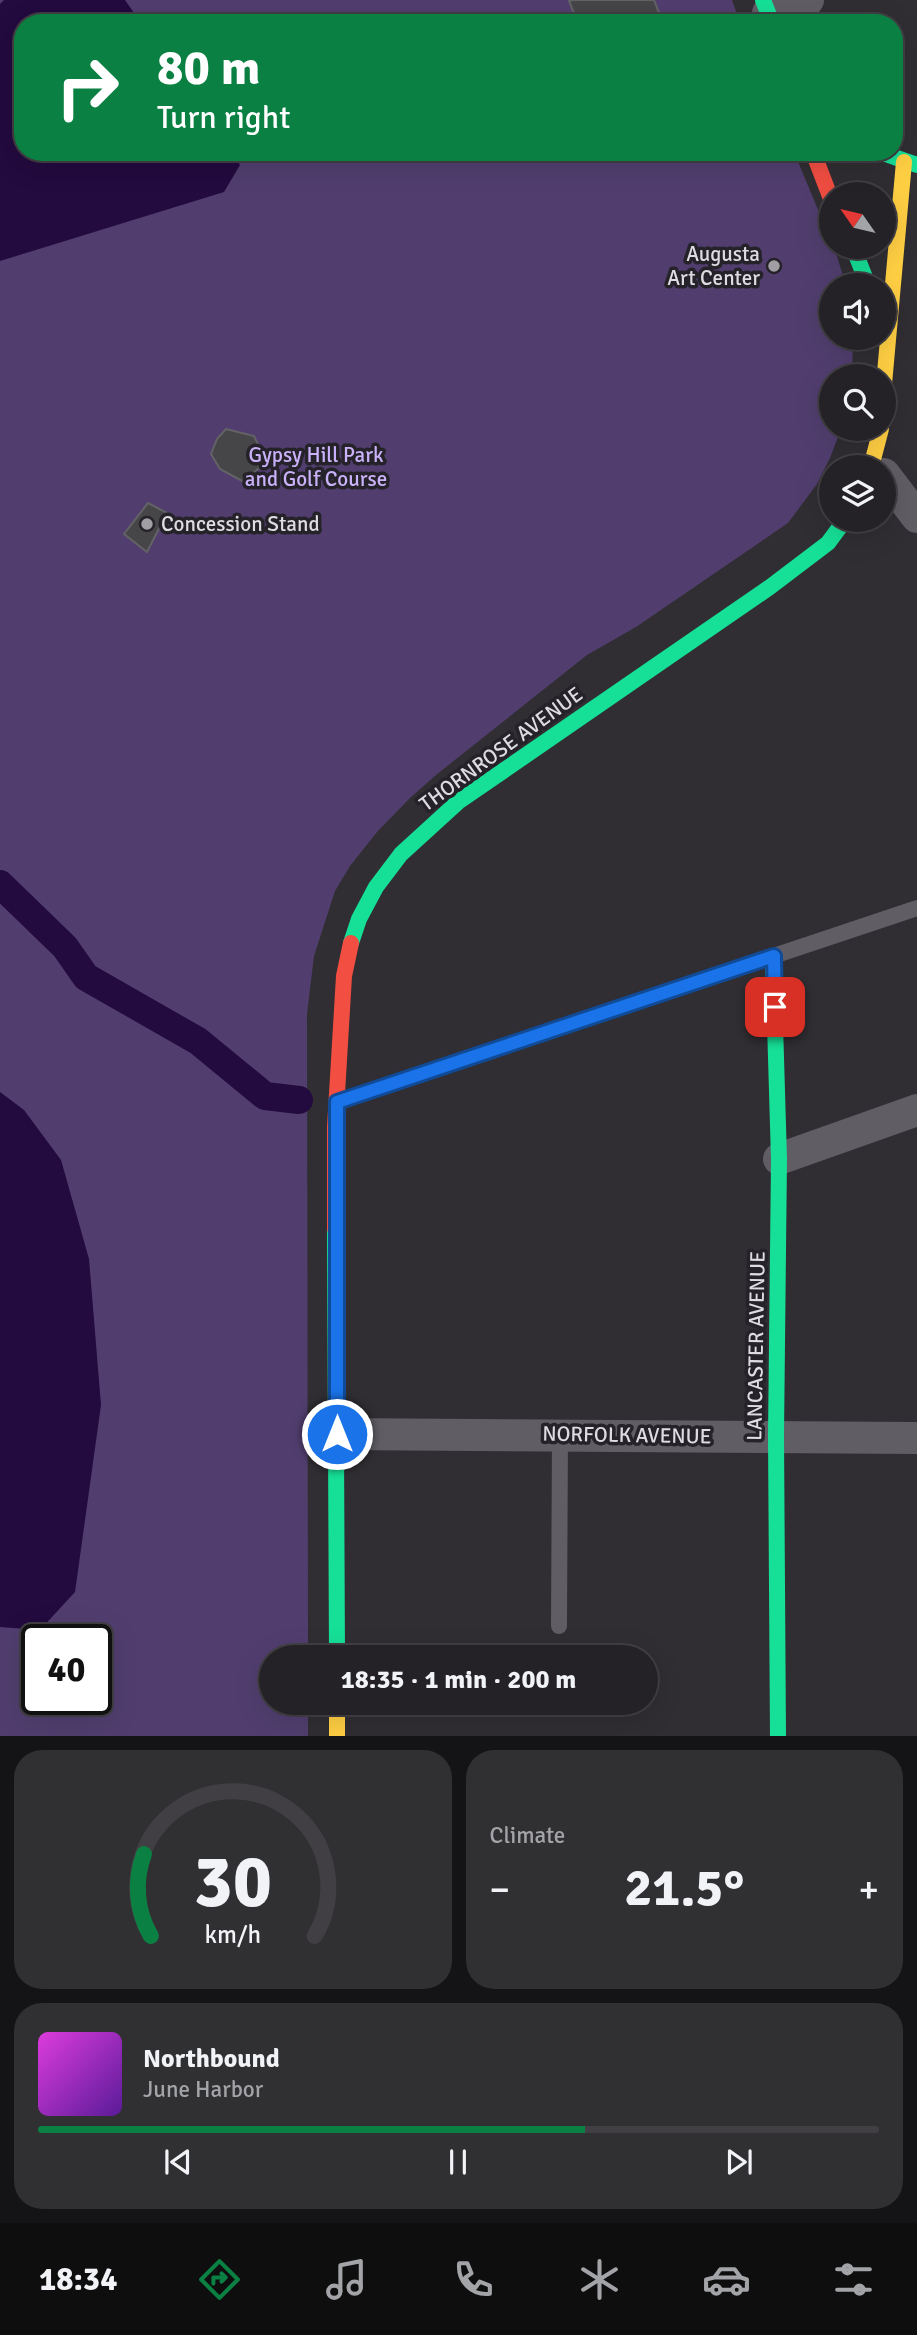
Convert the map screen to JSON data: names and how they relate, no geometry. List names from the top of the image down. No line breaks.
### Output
{"streets":{"street":["THORNROSE AVENUE","LANCASTER AVENUE","NORFOLK AVENUE"]},"crossings":[["THORNROSE AVENUE","NORFOLK AVENUE"],["LANCASTER AVENUE","NORFOLK AVENUE"]],"parks":["Gypsy Hill Park and Golf Course"],"places":["Augusta Art Center","Concession Stand"],"north":"top left","page":{"turn":["80 m","Turn right"],"limit":"40","trip":"18:35 · 1 min · 200 m","tile":"Climate","heat":["−","21.5°","+"],"song":["Northbound","June Harbor"],"tabs":"18:34","gauge":["30","km/h"]}}
